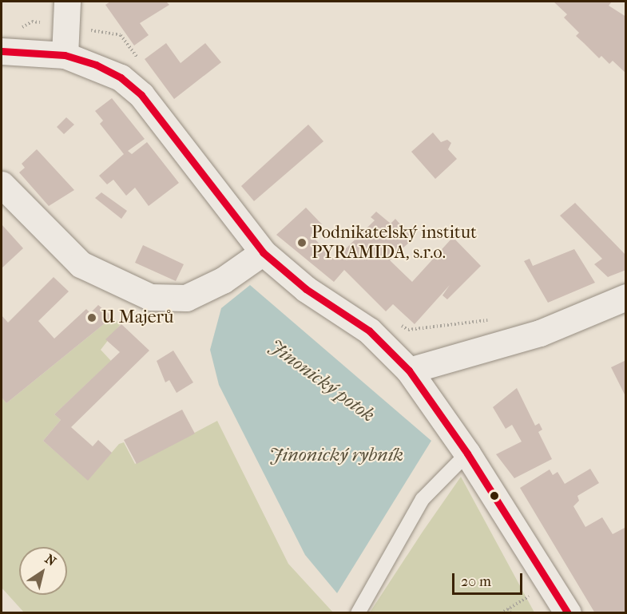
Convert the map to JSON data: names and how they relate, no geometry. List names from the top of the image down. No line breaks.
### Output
{"water":["Jinonický potok","Jinonický rybník"],"places":["Podnikatelský institut PYRAMIDA, s.r.o.","U Majerů"],"scale_bar":"20 m","north":"top right"}
